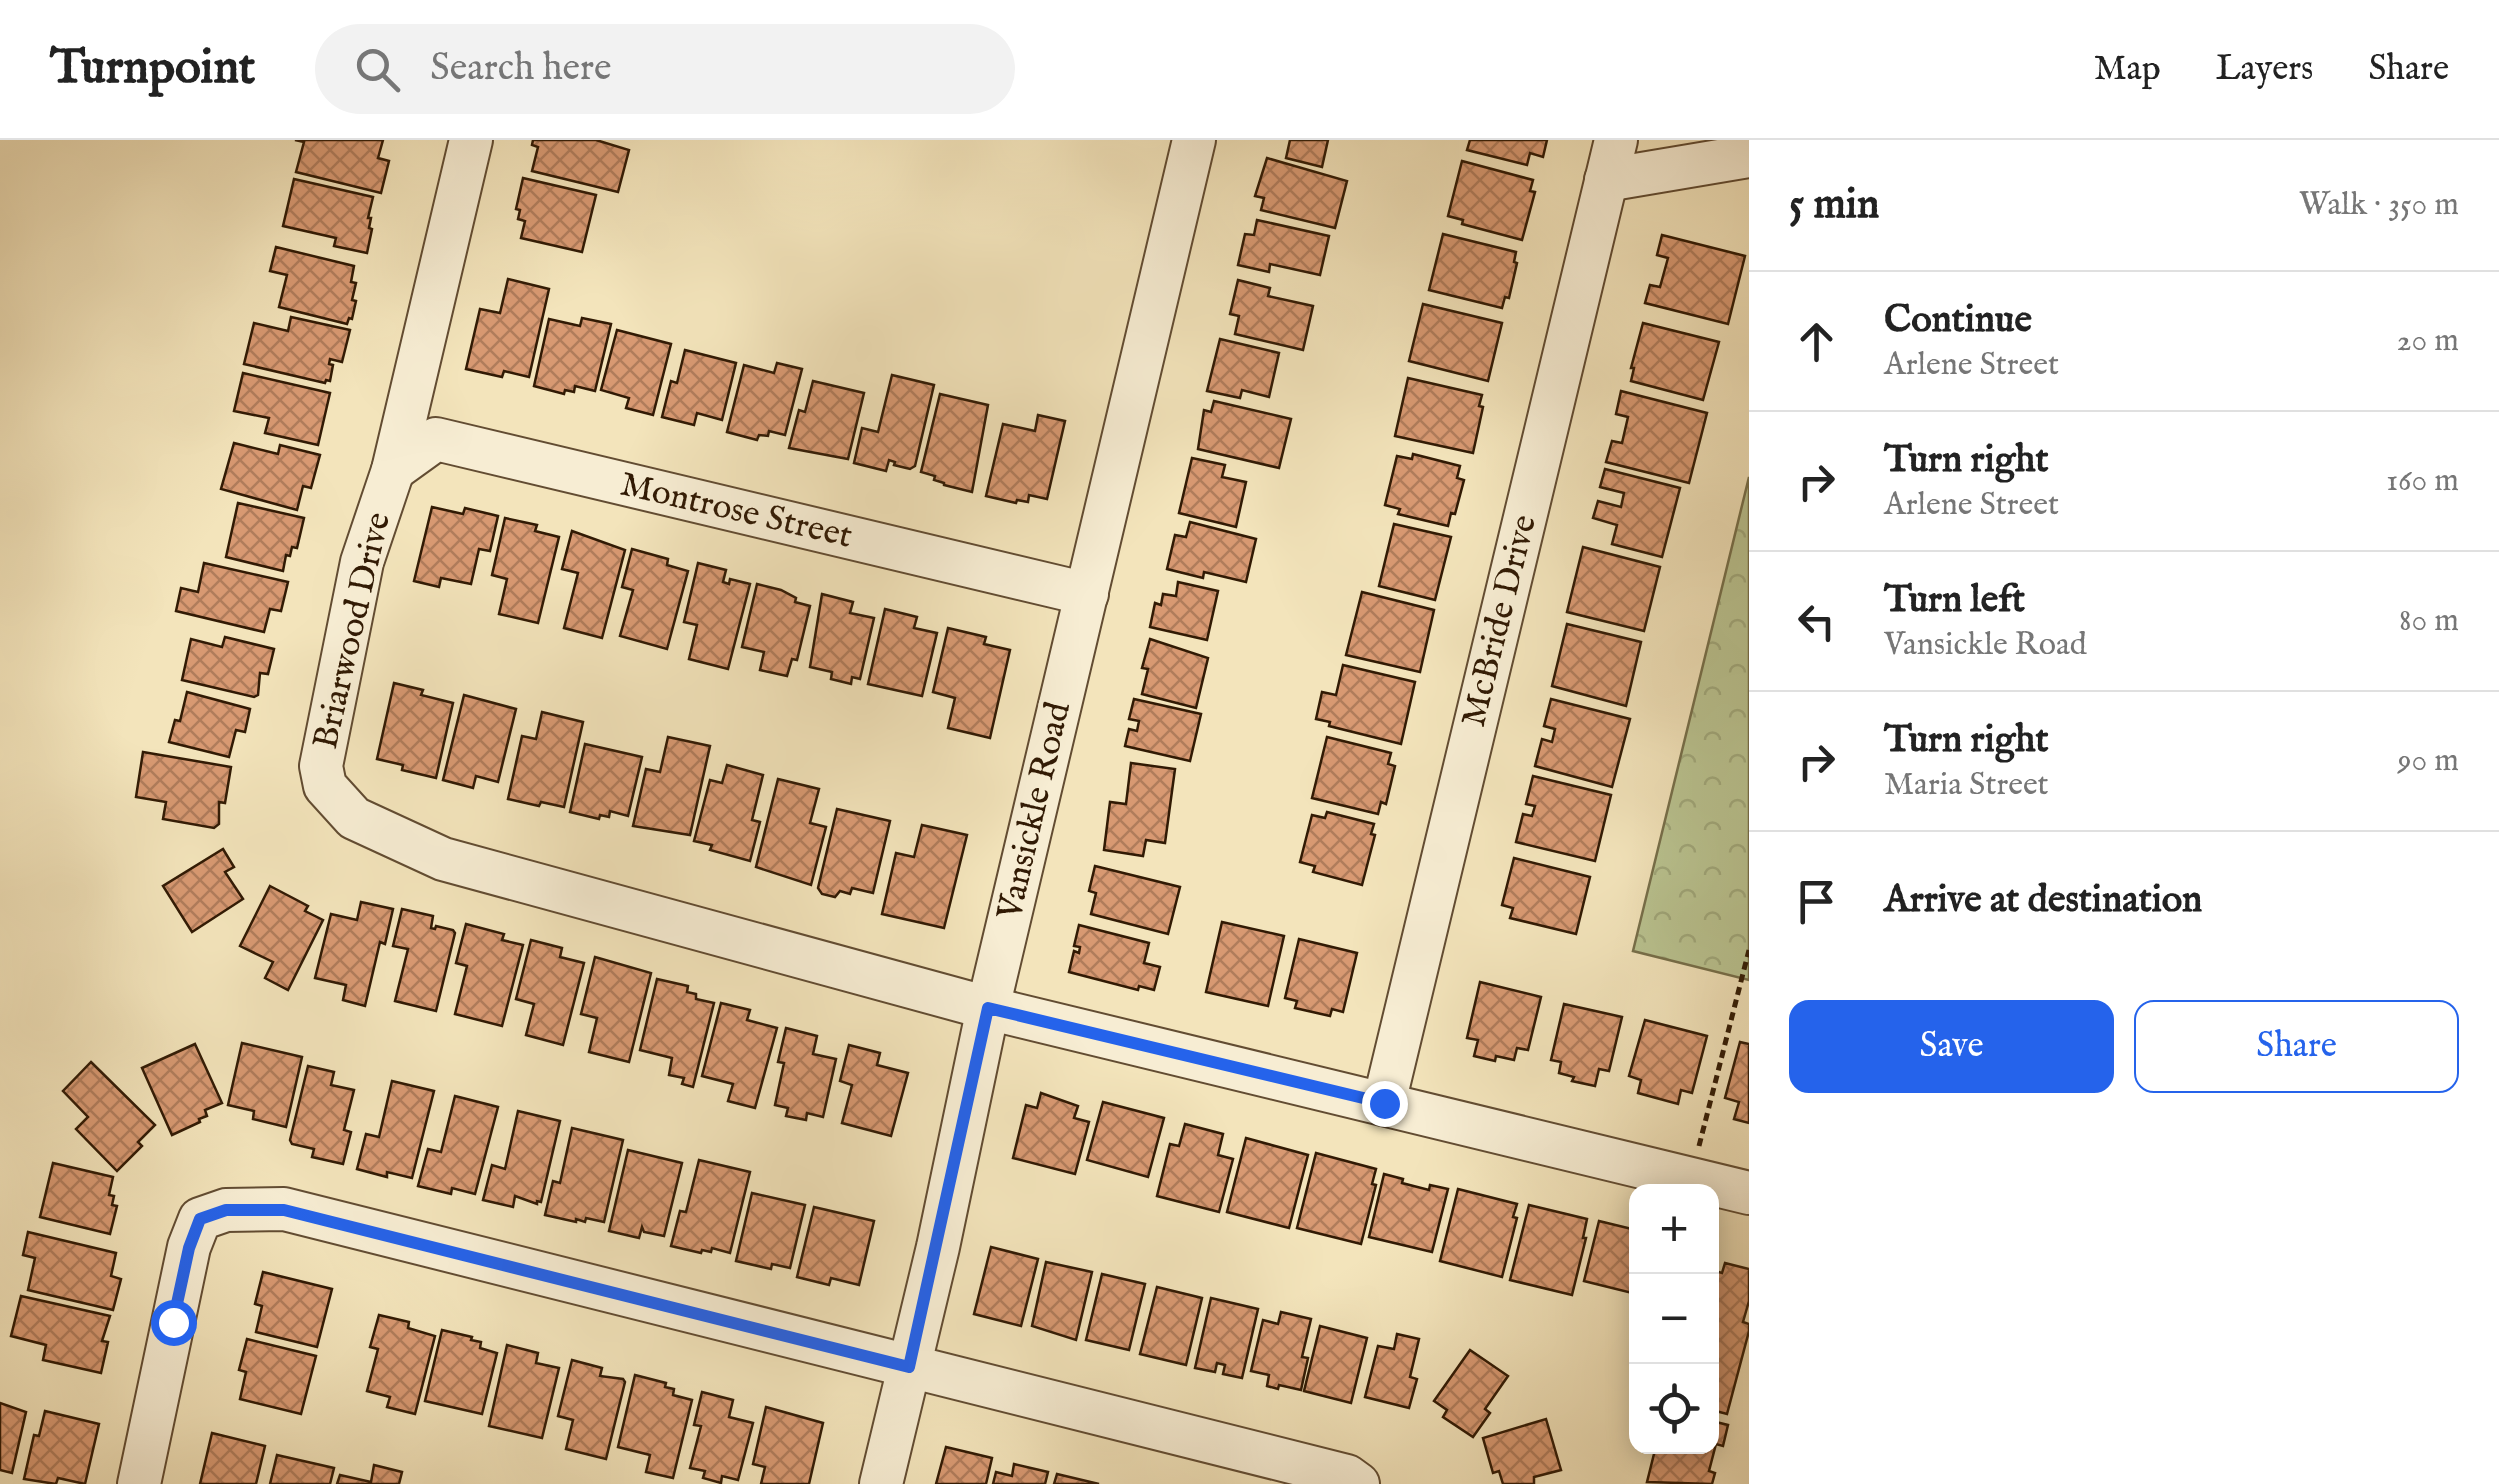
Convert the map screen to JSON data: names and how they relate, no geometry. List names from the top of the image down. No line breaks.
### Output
{"streets":{"street":["Montrose Street","McBride Drive","Briarwood Drive","Vansickle Road"]},"crossings":[["Montrose Street","Briarwood Drive"],["Montrose Street","Vansickle Road"],["McBride Drive","Briarwood Drive"],["Briarwood Drive","Vansickle Road"]],"page":{"header":"Turnpoint","search":"Search here","nav":["Map","Layers","Share"],"heading":["5 min","Walk · 350 m"],"list":[["Continue","Arlene Street","20 m"],["Turn right","Arlene Street","160 m"],["Turn left","Vansickle Road","80 m"],["Turn right","Maria Street","90 m"],"Arrive at destination"],"buttons":["Save","Share"],"map_buttons":["+","−"]}}
